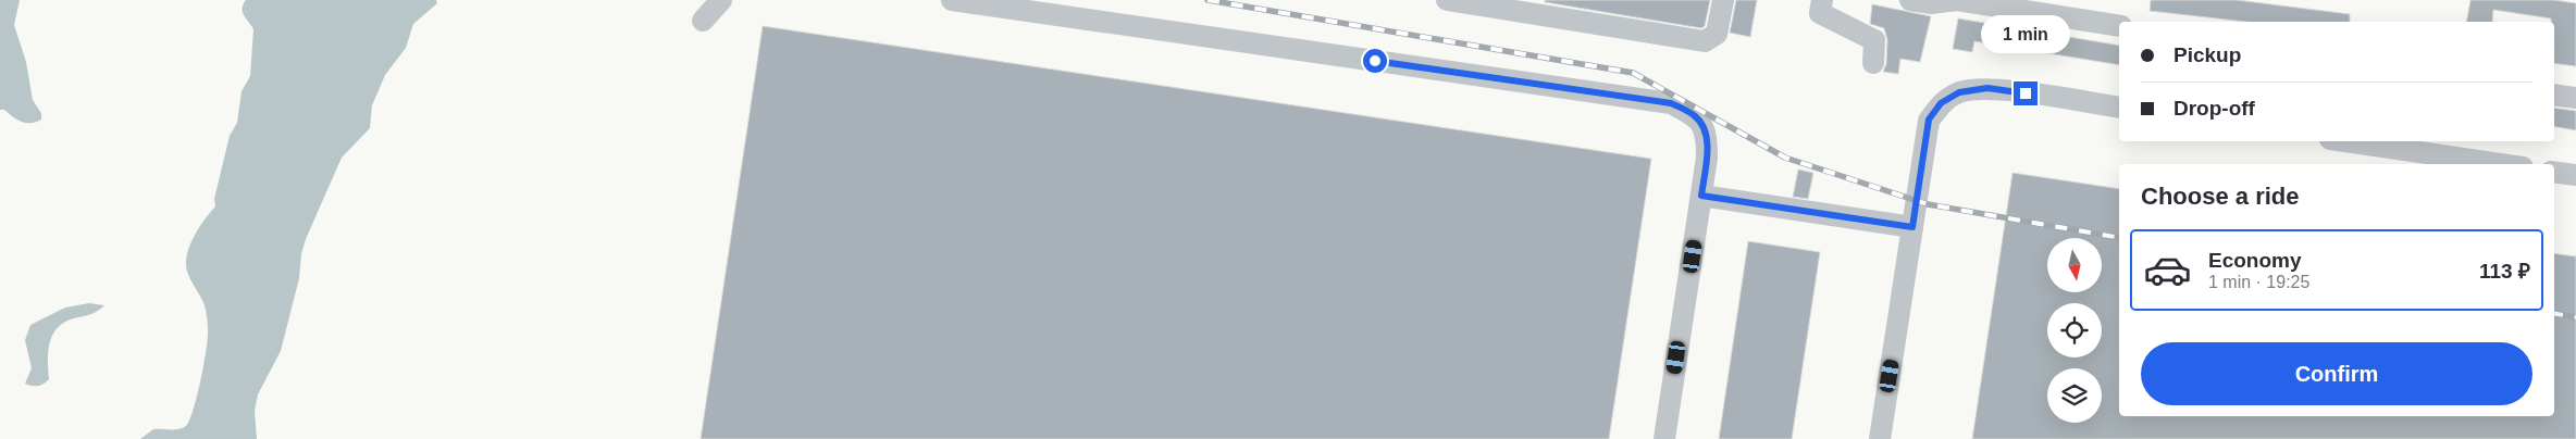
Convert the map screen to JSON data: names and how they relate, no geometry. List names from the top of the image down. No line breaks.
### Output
{"north":"bottom","page":{"bubble":"1 min","banner":["Pickup","Drop-off"],"heading":"Choose a ride","list":[{"name":"Economy","note":"1 min · 19:25","value":"113 ₽"}],"buttons":"Confirm"}}
